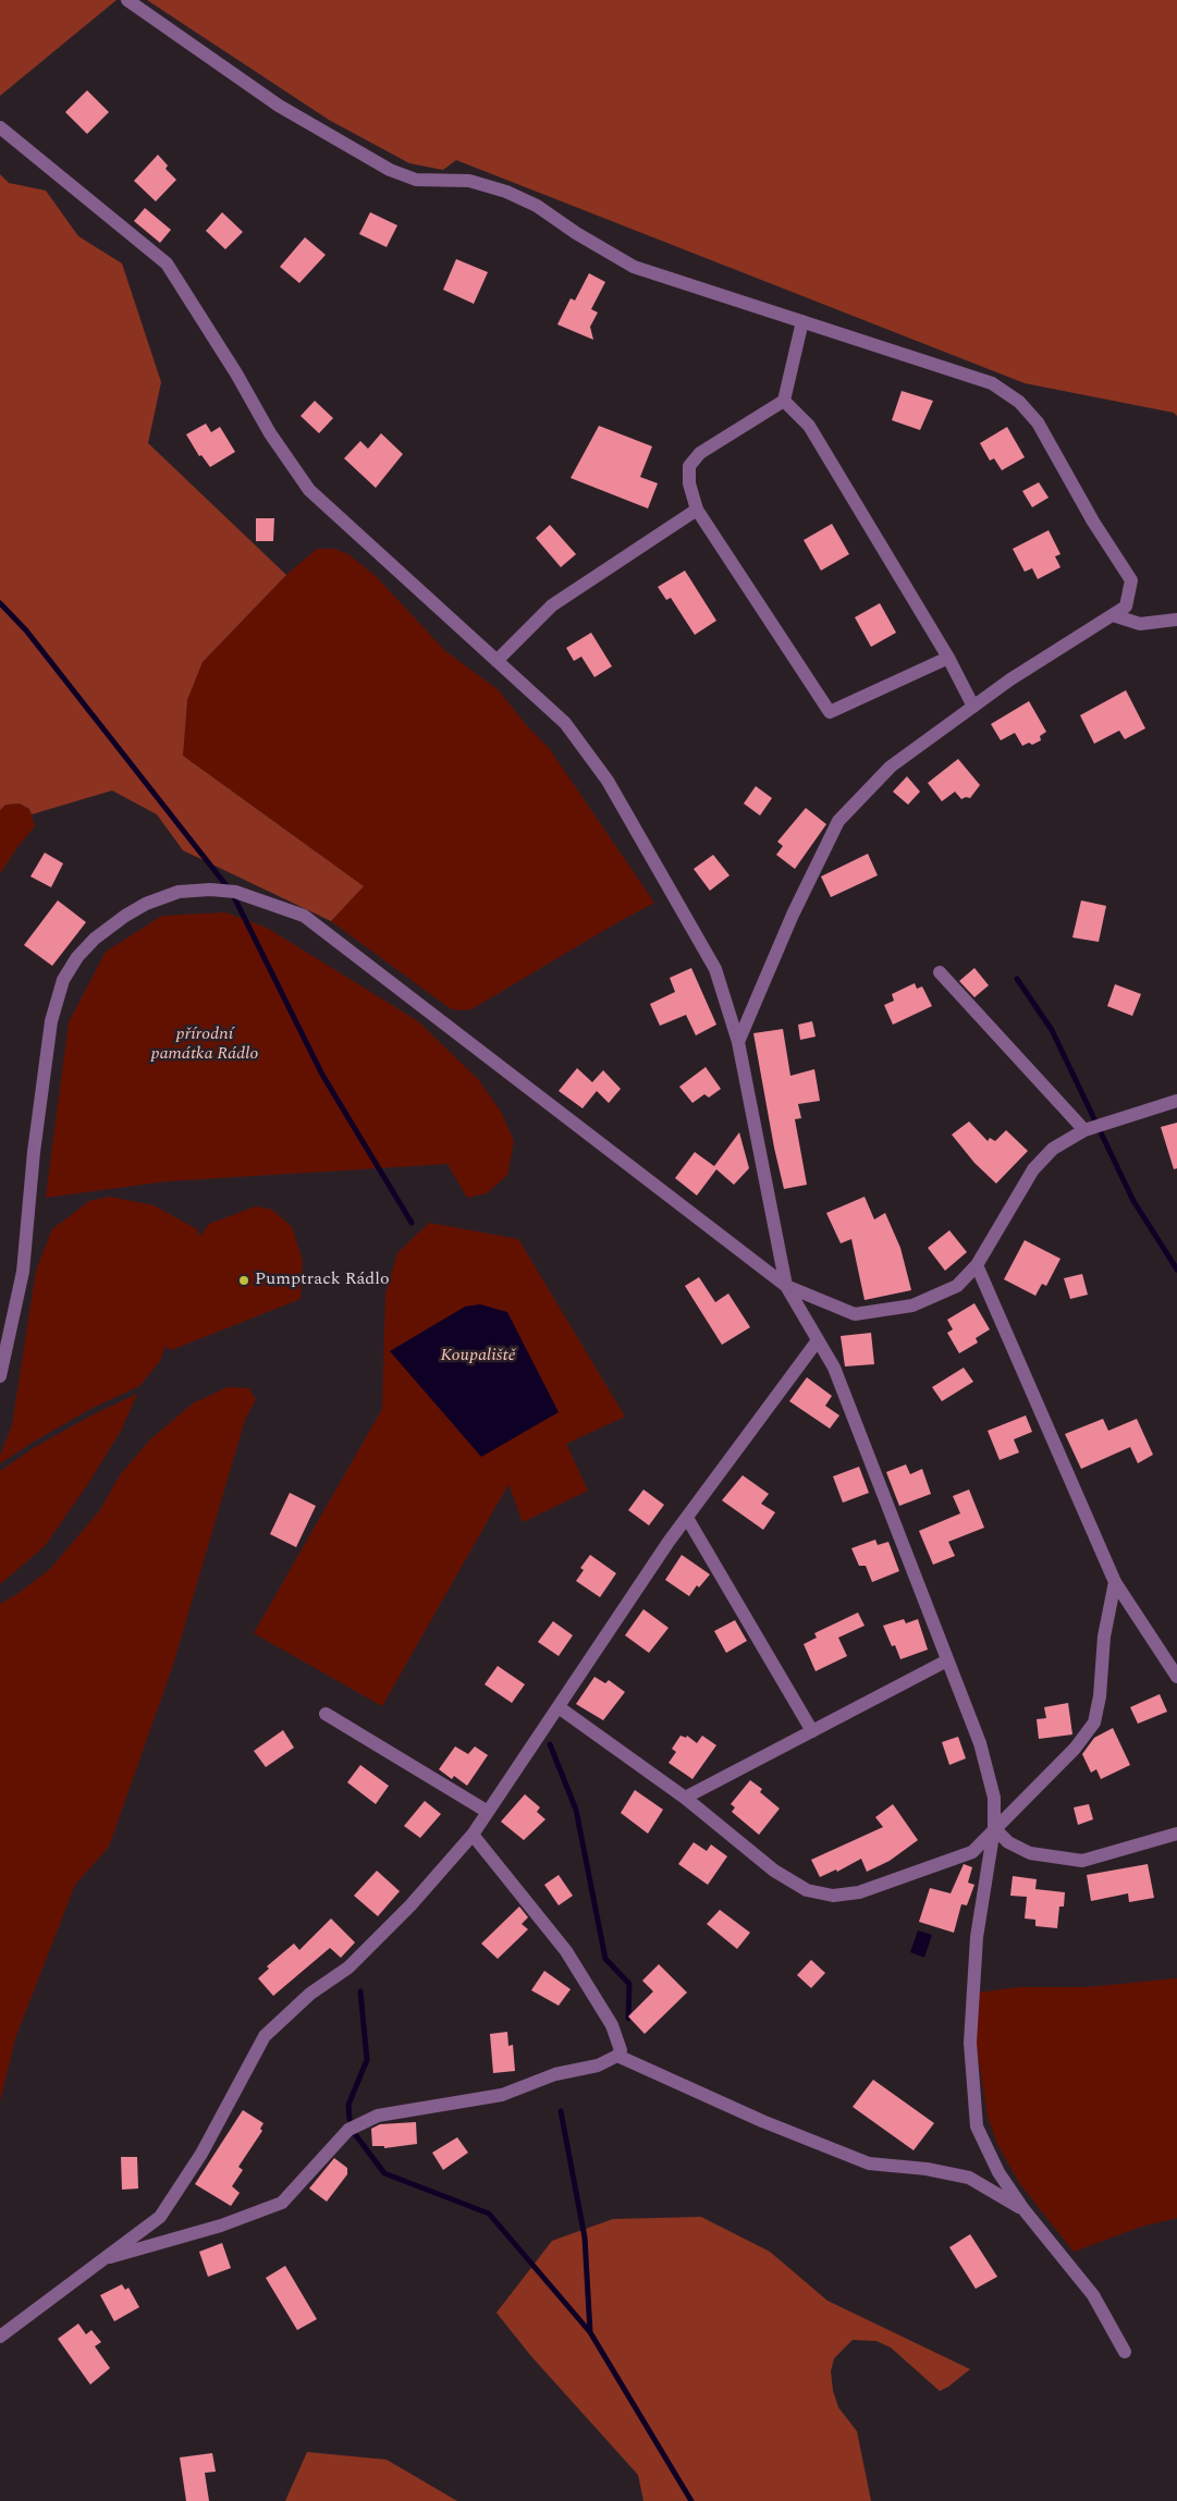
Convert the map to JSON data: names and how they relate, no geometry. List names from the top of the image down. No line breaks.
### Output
{"parks":["přírodní památka Rádlo","Koupaliště"],"places":["Pumptrack Rádlo"]}
